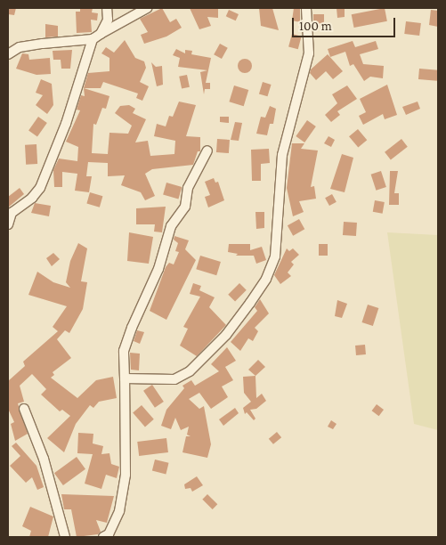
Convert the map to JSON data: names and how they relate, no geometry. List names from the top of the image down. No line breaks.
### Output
{"scale_bar":"100 m"}
